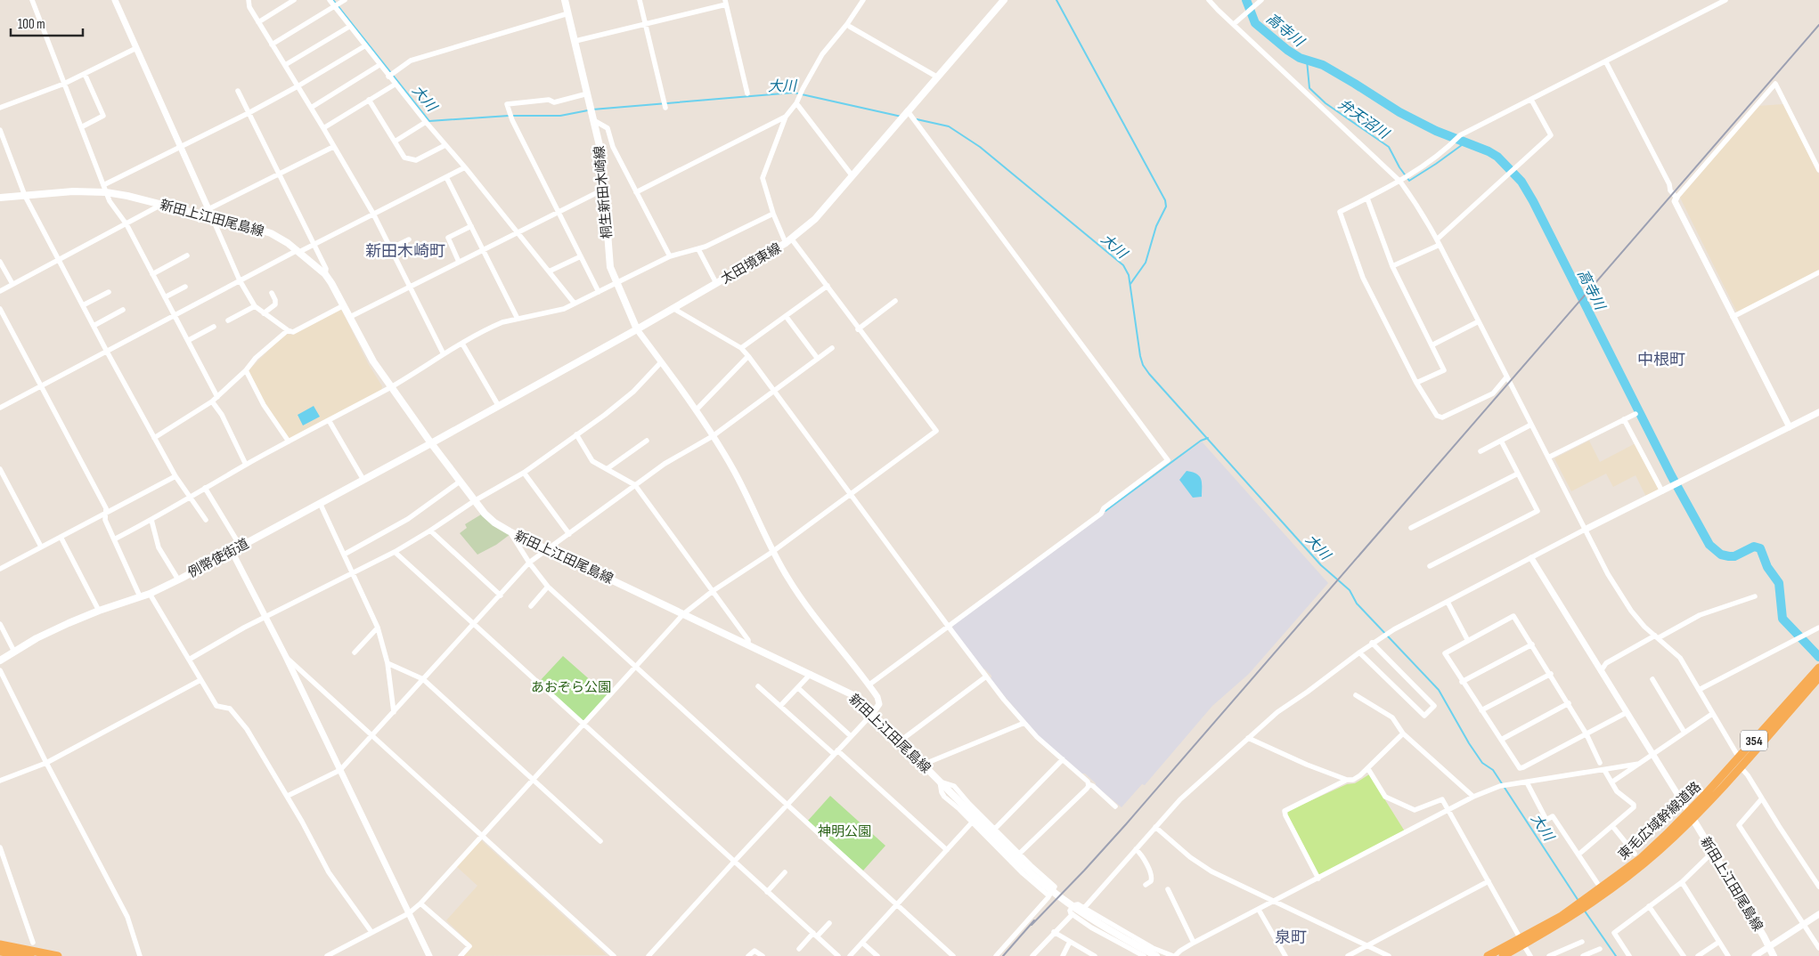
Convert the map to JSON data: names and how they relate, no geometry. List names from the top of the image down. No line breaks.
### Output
{"streets":{"highway":["354","東毛広域幹線道路"],"main road":["桐生新田木崎線","新田上江田尾島線","太田境東線","例幣使街道"]},"crossings":[["桐生新田木崎線","太田境東線"],["新田上江田尾島線","太田境東線"],["新田上江田尾島線","例幣使街道"],["新田上江田尾島線","東毛広域幹線道路"],["太田境東線","例幣使街道"]],"districts":["新田木崎町","中根町","泉町"],"water":["高寺川","大川","弁天沼川"],"parks":["あおぞら公園","神明公園"],"scale_bar":"100 m"}
